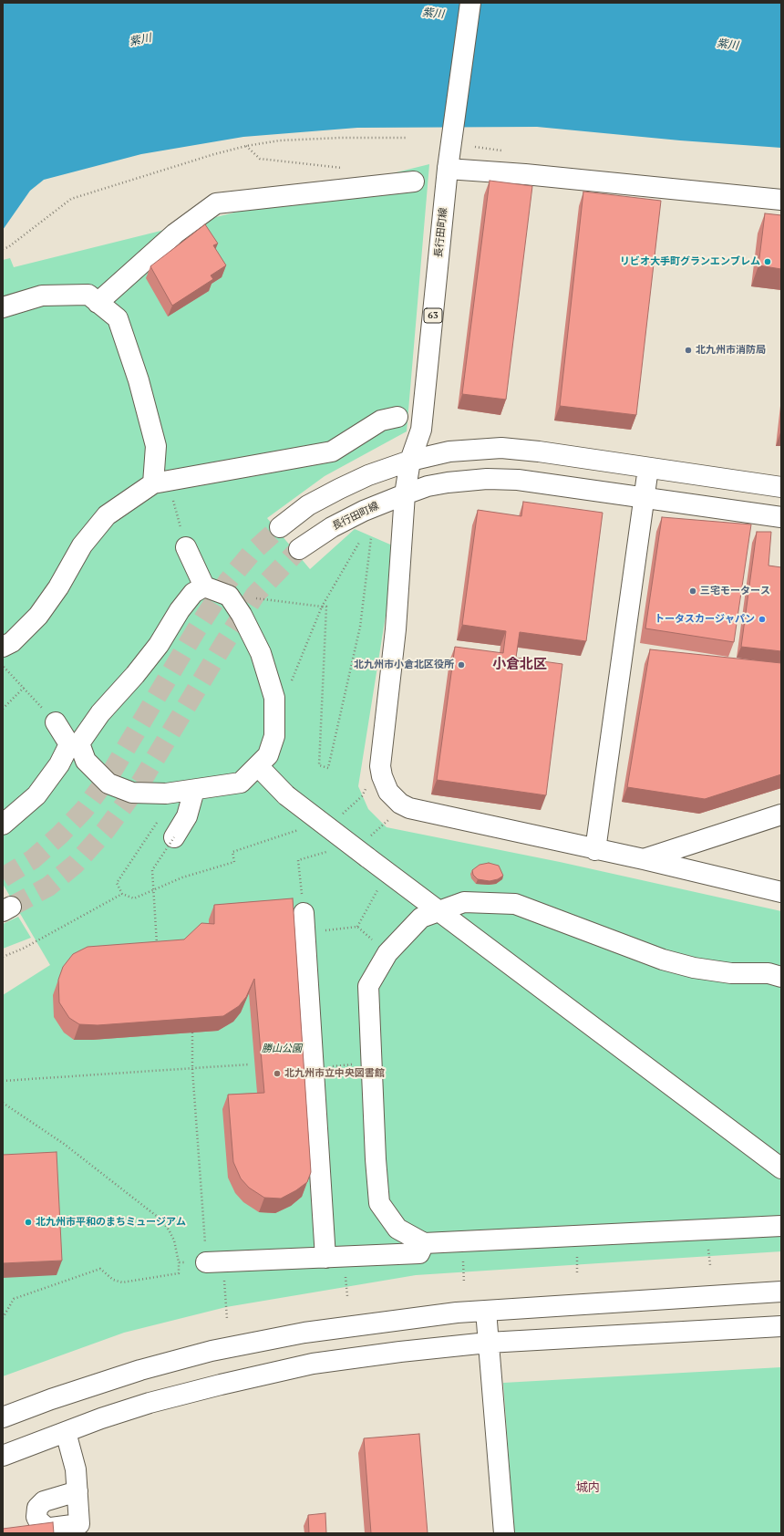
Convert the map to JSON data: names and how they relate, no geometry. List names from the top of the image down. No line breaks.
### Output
{"streets":{"street":["長行田町線","63"]},"districts":["小倉北区","城内"],"water":["紫川"],"parks":["勝山公園"],"places":["リビオ大手町グランエンブレム","北九州市消防局","三宅モータース","トータスカージャパン","北九州市小倉北区役所","北九州市立中央図書館","北九州市平和のまちミュージアム"]}
